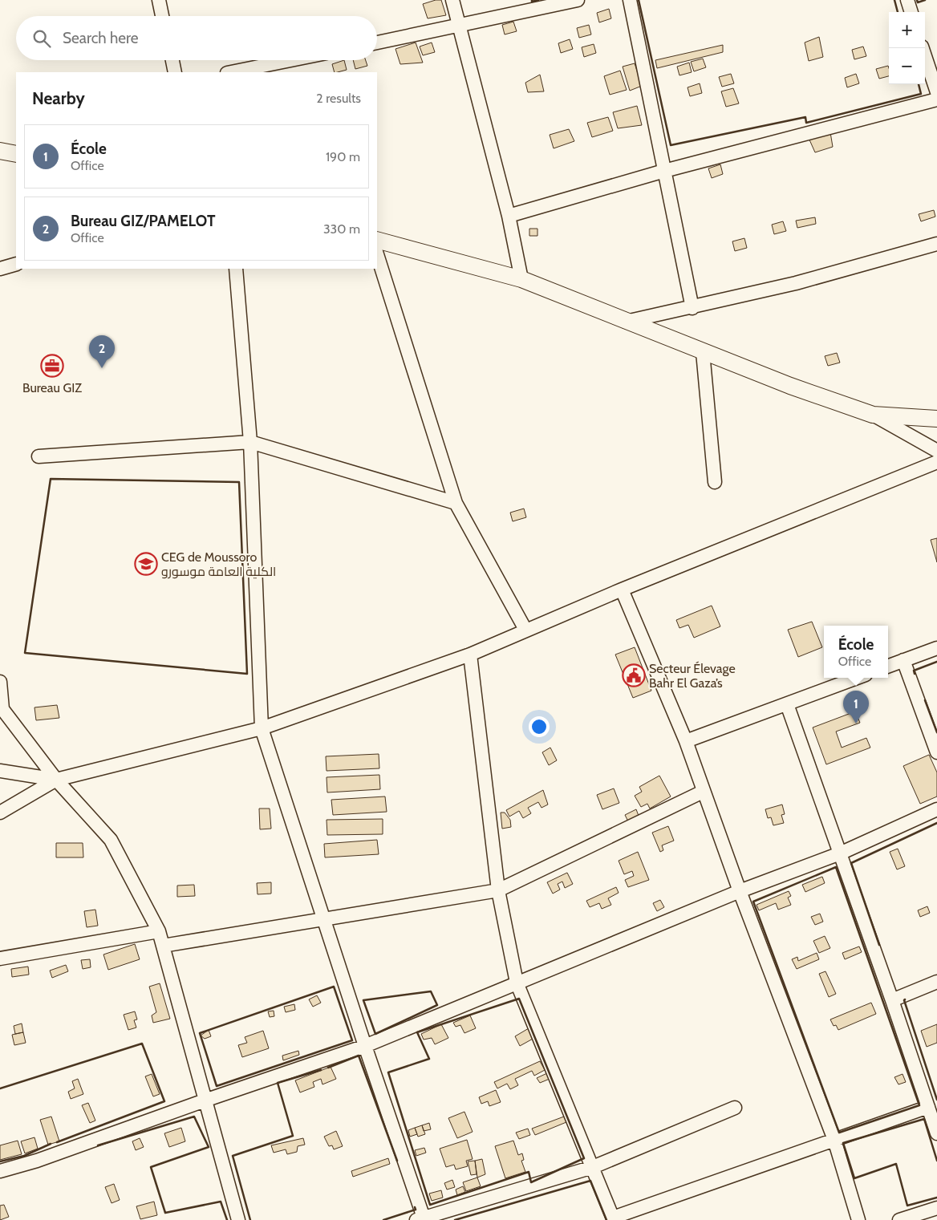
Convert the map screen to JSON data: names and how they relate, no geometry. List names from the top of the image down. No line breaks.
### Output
{"places":{"office":["Bureau GIZ"],"school or university":["CEG de Moussoro الكلية العامة موسورو"],"public building":["Secteur Élevage Bahr El Gaza’s"]},"page":{"map_buttons":["+","−"],"search":"Search here","heading":["Nearby","2 results"],"list":[{"mark":"1","name":"École","note":"Office","value":"190 m"},{"mark":"2","name":"Bureau GIZ/PAMELOT","note":"Office","value":"330 m"}],"pins":["2","1"],"popup":["École","Office"]}}
